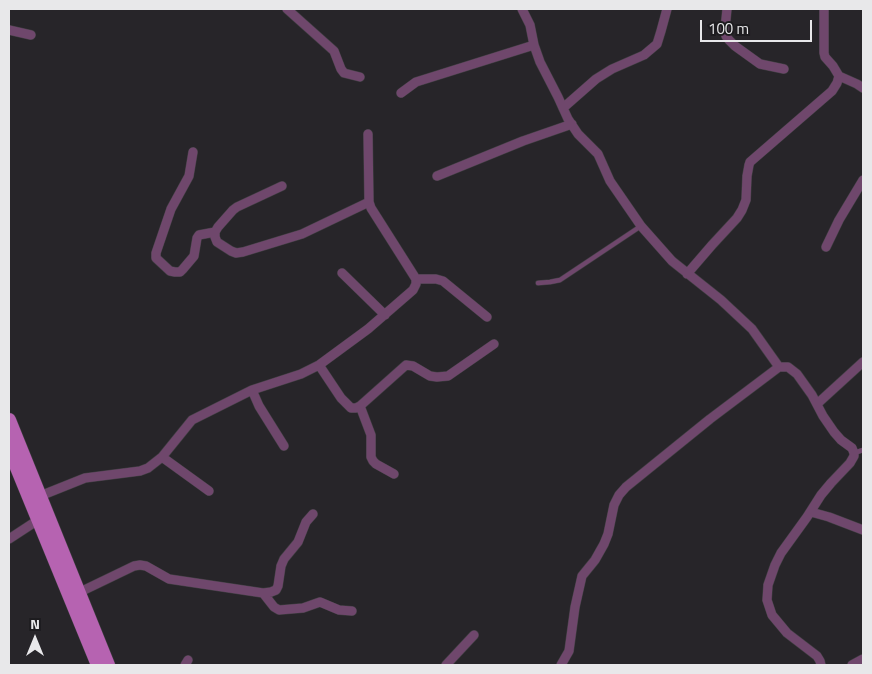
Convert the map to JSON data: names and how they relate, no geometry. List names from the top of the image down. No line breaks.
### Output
{"scale_bar":"100 m","north":"top"}
